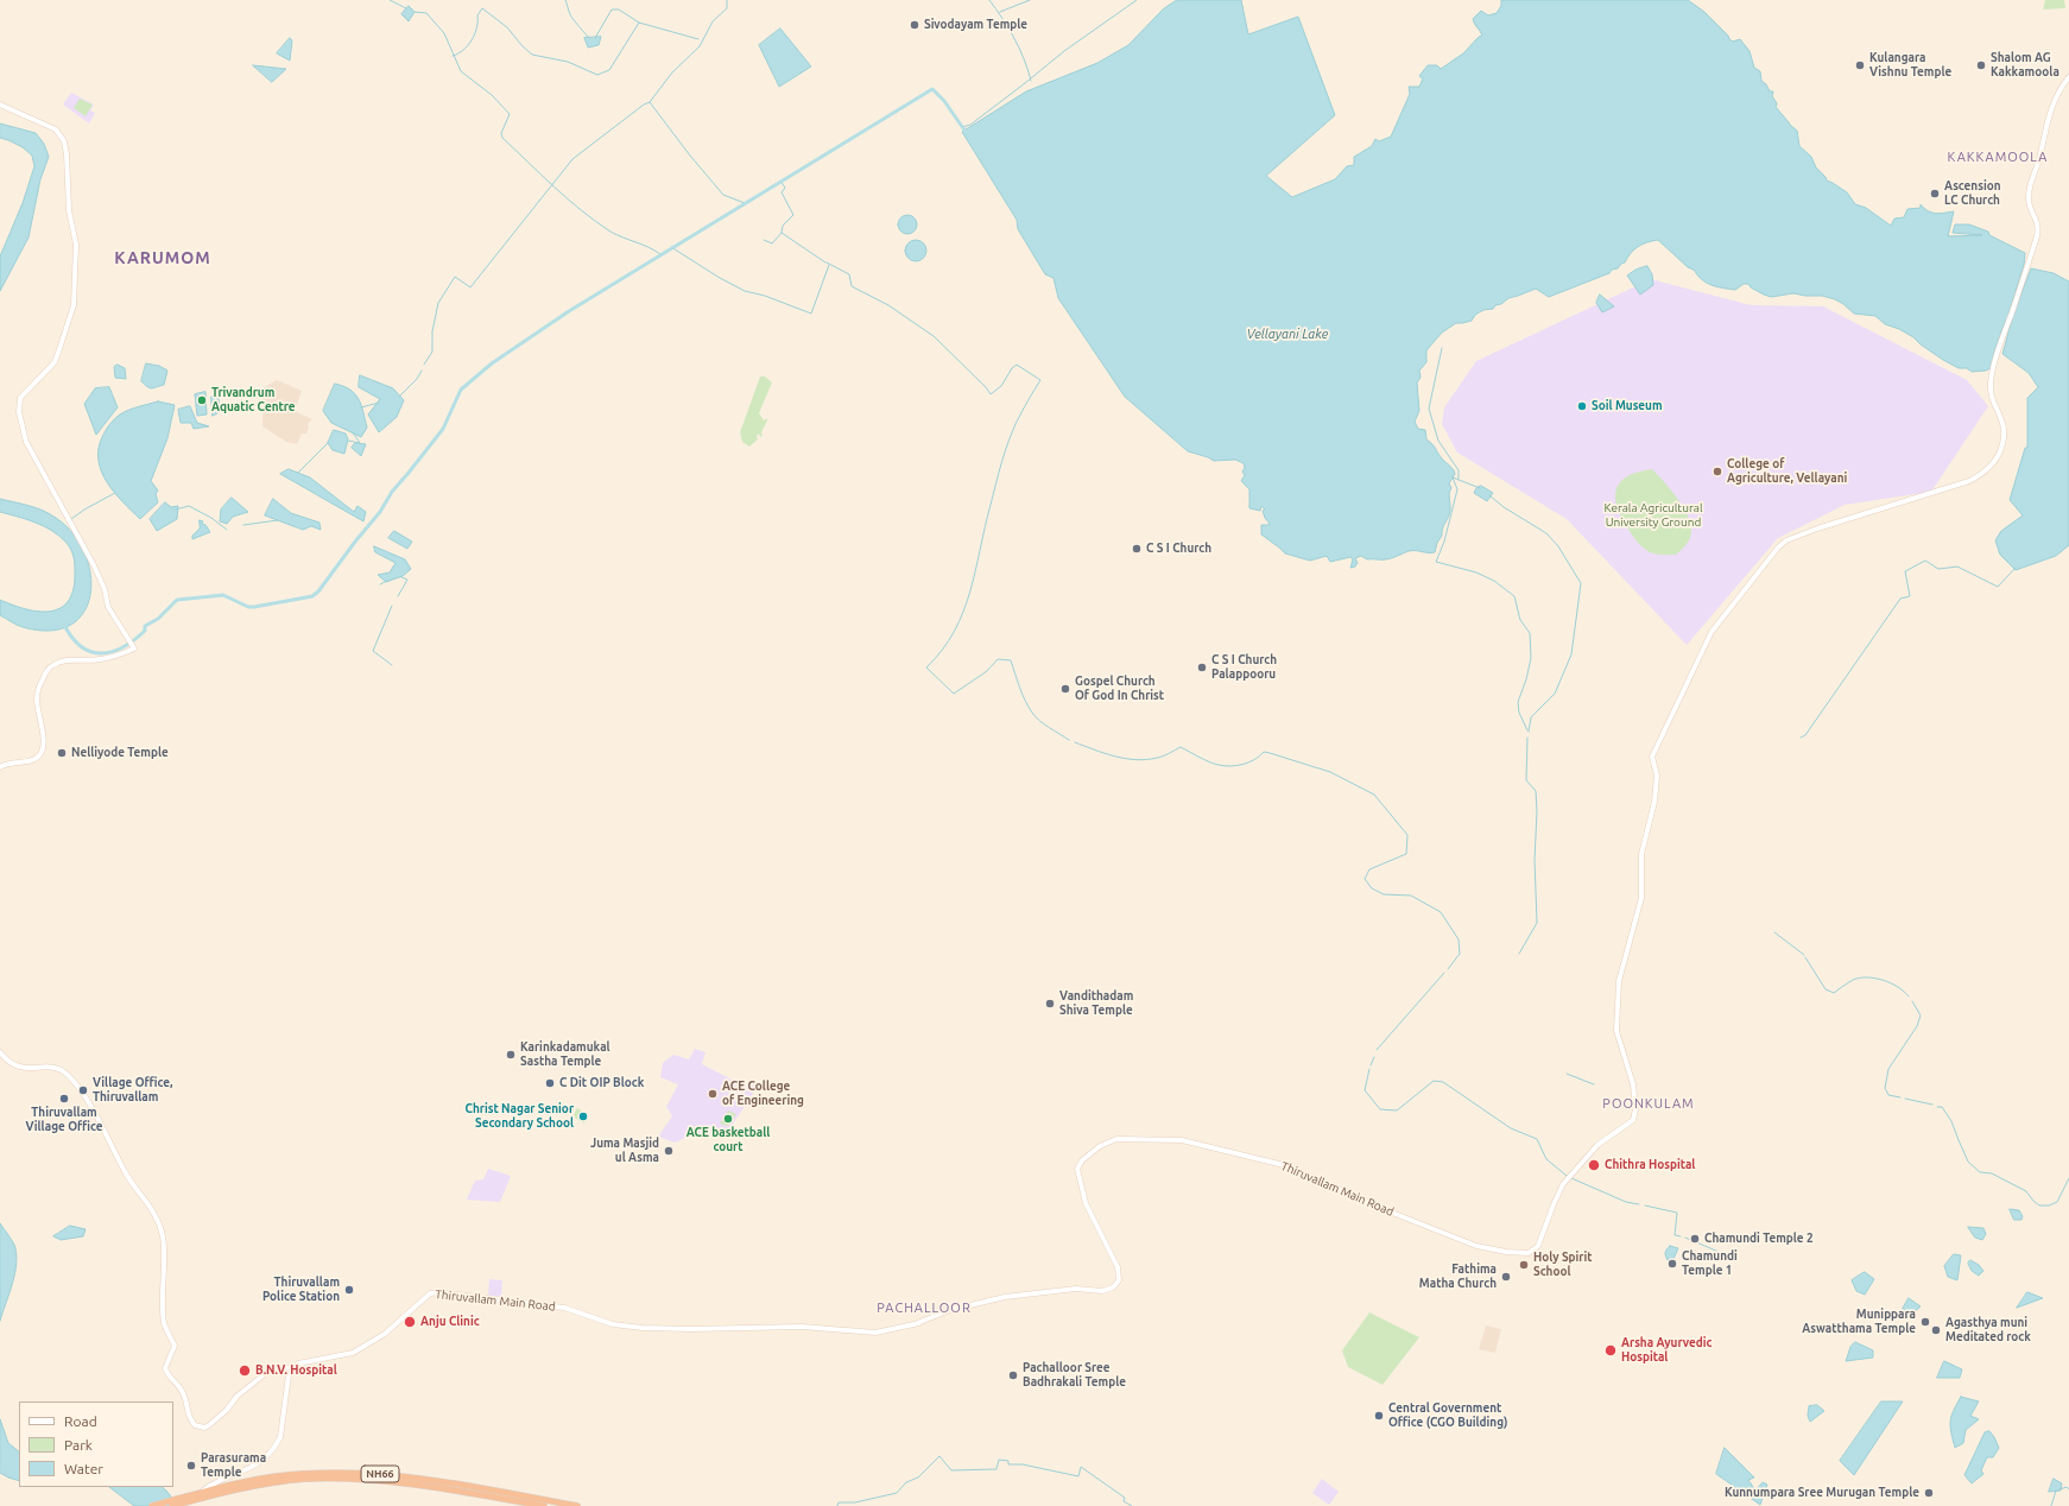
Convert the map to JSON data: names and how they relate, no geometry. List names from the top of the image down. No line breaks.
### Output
{"streets":{"highway":["NH66"],"main road":["Thiruvallam Main Road"]},"districts":["KAKKAMOOLA","KARUMOM","POONKULAM","PACHALLOOR"],"water":["Vellayani Lake"],"parks":["Kerala Agricultural University Ground"],"places":["Sivodayam Temple","Kulangara Vishnu Temple","Shalom AG Kakkamoola","Ascension LC Church","Trivandrum Aquatic Centre","Soil Museum","College of Agriculture, Vellayani","C S I Church","C S I Church Palappooru","Gospel Church Of God In Christ","Nelliyode Temple","Vandithadam Shiva Temple","Karinkadamukal Sastha Temple","C Dit OIP Block","Village Office, Thiruvallam","ACE College of Engineering","Thiruvallam Village Office","Christ Nagar Senior Secondary School","ACE basketball court","Juma Masjid ul Asma","Chithra Hospital","Chamundi Temple 2","Chamundi Temple 1","Holy Spirit School","Fathima Matha Church","Thiruvallam Police Station","Anju Clinic","Munippara Aswatthama Temple","Agasthya muni Meditated rock","Arsha Ayurvedic Hospital","B.N.V. Hospital","Pachalloor Sree Badhrakali Temple","Central Government Office (CGO Building)","Parasurama Temple","Kunnumpara Sree Murugan Temple"],"legend":["Road","Park","Water"]}
